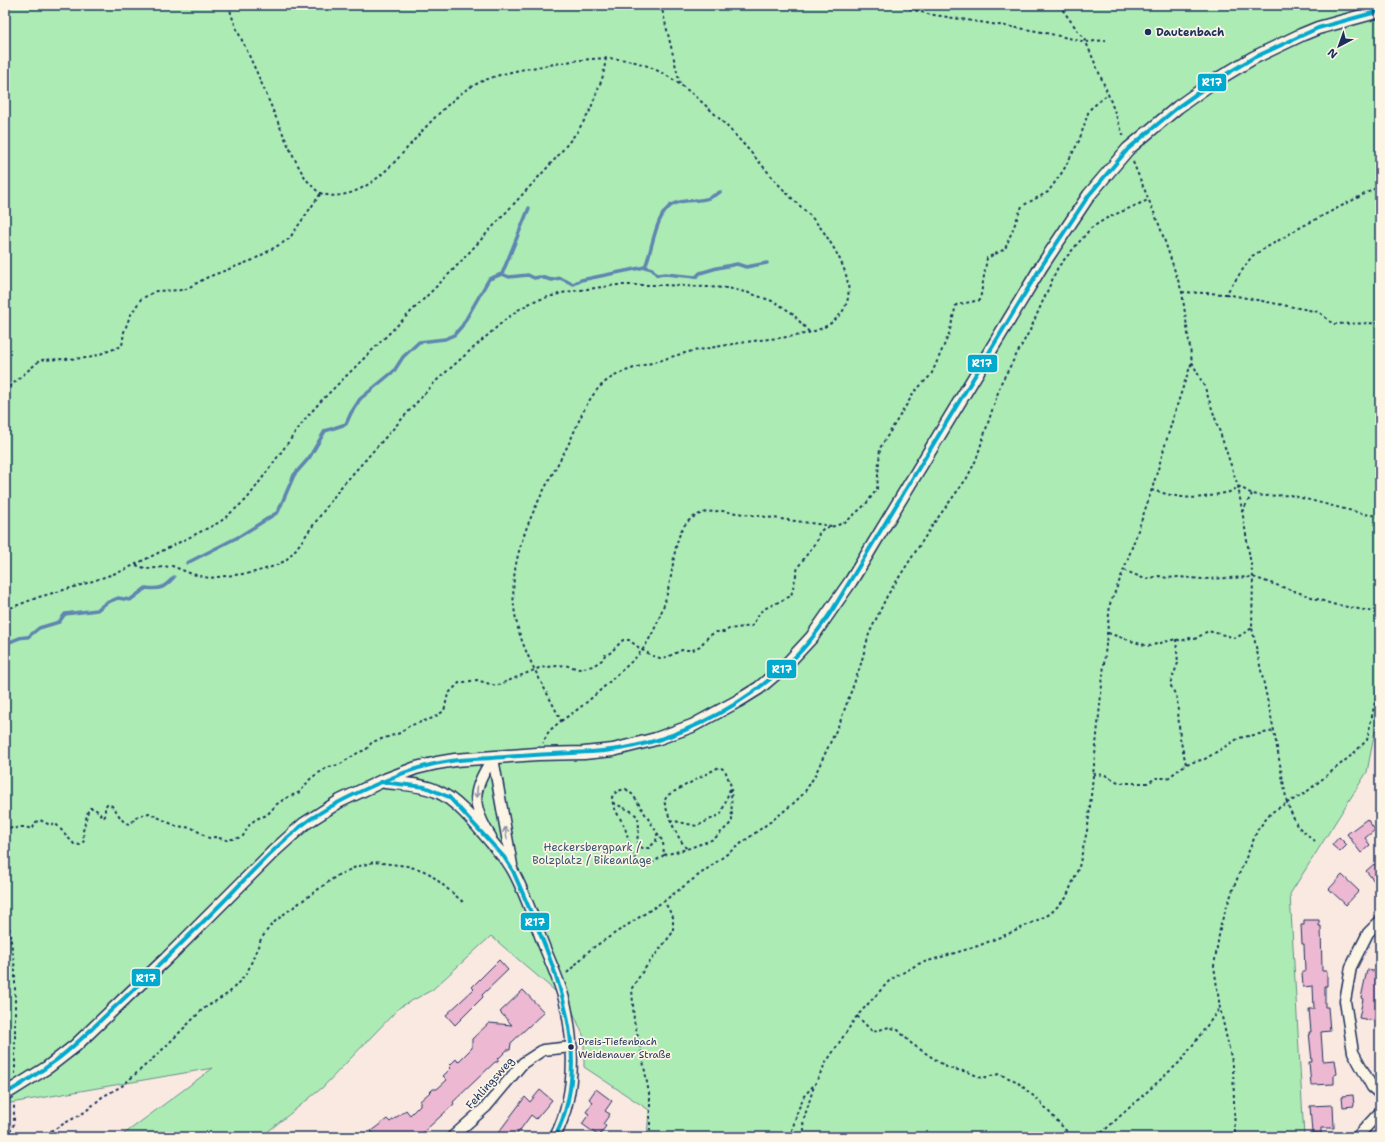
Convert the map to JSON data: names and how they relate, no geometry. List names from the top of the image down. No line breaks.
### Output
{"streets":{"street":["Fehlingsweg"]},"parks":["Heckersbergpark / Bolzplatz / Bikeanlage"],"places":["Dautenbach","Dreis-Tiefenbach Weidenauer Straße"],"lines":["transit line R17"],"north":"bottom left"}
